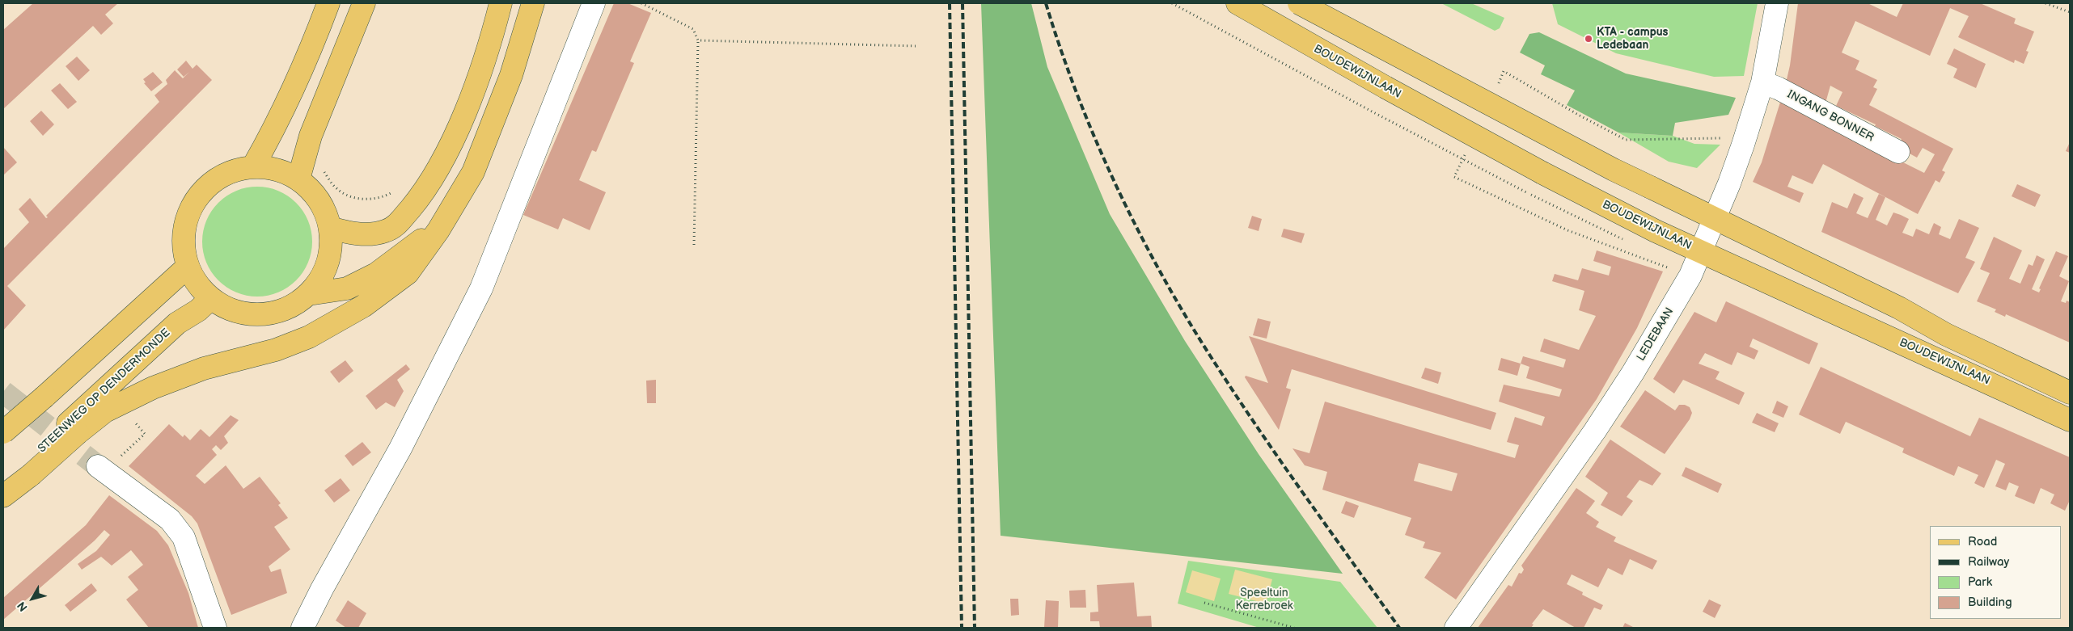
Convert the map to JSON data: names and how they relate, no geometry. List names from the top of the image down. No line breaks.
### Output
{"streets":{"main road":["BOUDEWIJNLAAN","STEENWEG OP DENDERMONDE"],"street":["INGANG BONNER","LEDEBAAN"]},"crossings":[["BOUDEWIJNLAAN","LEDEBAAN"],["INGANG BONNER","LEDEBAAN"]],"parks":["Speeltuin Kerrebroek"],"places":["KTA - campus Ledebaan"],"legend":["Road","Railway","Park","Building"],"north":"bottom left"}
